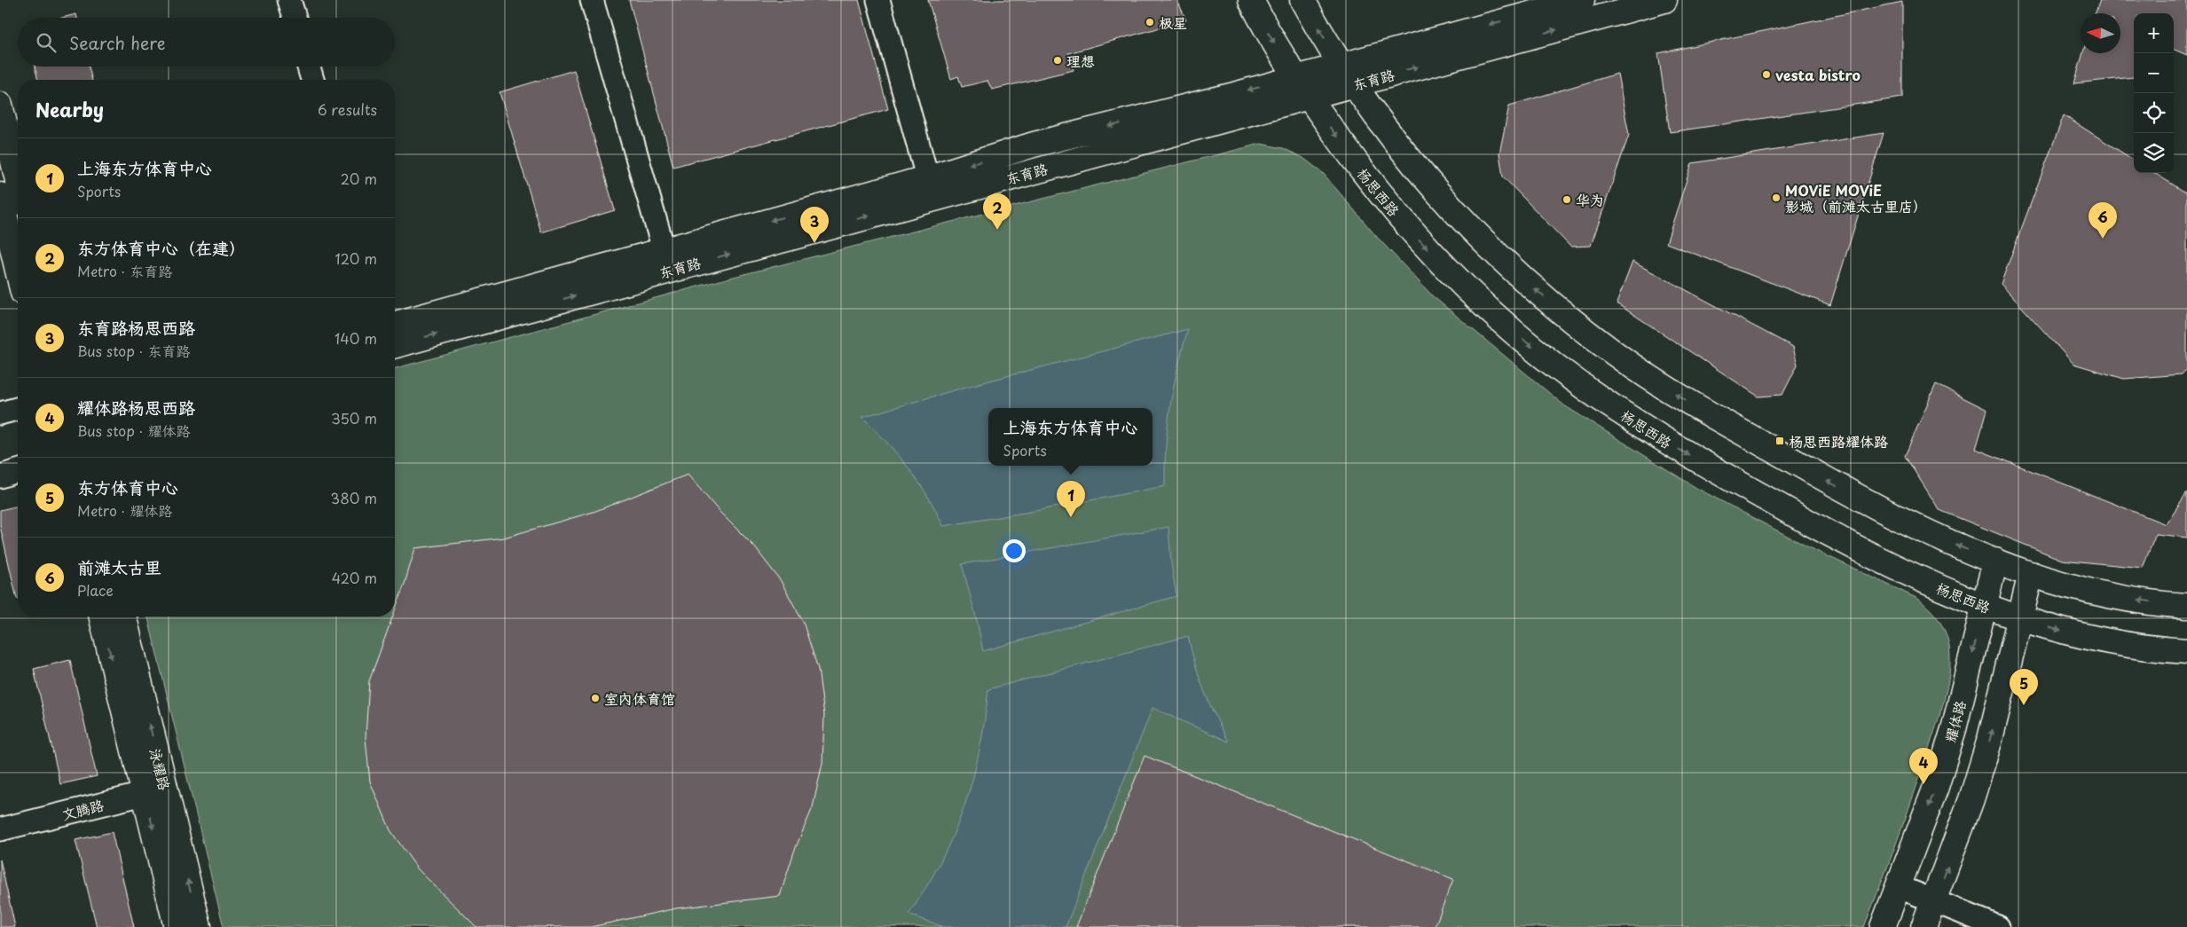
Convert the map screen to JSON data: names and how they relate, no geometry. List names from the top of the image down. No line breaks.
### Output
{"streets":{"street":["东育路","杨思西路","耀体路","泳耀路","文腾路"]},"crossings":[["东育路","杨思西路"],["杨思西路","耀体路"],["泳耀路","文腾路"]],"places":{"other":["极星","理想","vesta bistro","MOViE MOViE 影城（前滩太古里店）","华为","室内体育馆"],"transit":["杨思西路耀体路"]},"north":"left","page":{"map_buttons":["+","−"],"search":"Search here","heading":["Nearby","6 results"],"list":[{"mark":"1","name":"上海东方体育中心","note":"Sports","value":"20 m"},{"mark":"2","name":"东方体育中心（在建）","note":"Metro · 东育路","value":"120 m"},{"mark":"3","name":"东育路杨思西路","note":"Bus stop · 东育路","value":"140 m"},{"mark":"4","name":"耀体路杨思西路","note":"Bus stop · 耀体路","value":"350 m"},{"mark":"5","name":"东方体育中心","note":"Metro · 耀体路","value":"380 m"},{"mark":"6","name":"前滩太古里","note":"Place","value":"420 m"}],"pins":["2","6","3","1","5","4"],"popup":["上海东方体育中心","Sports"]}}
